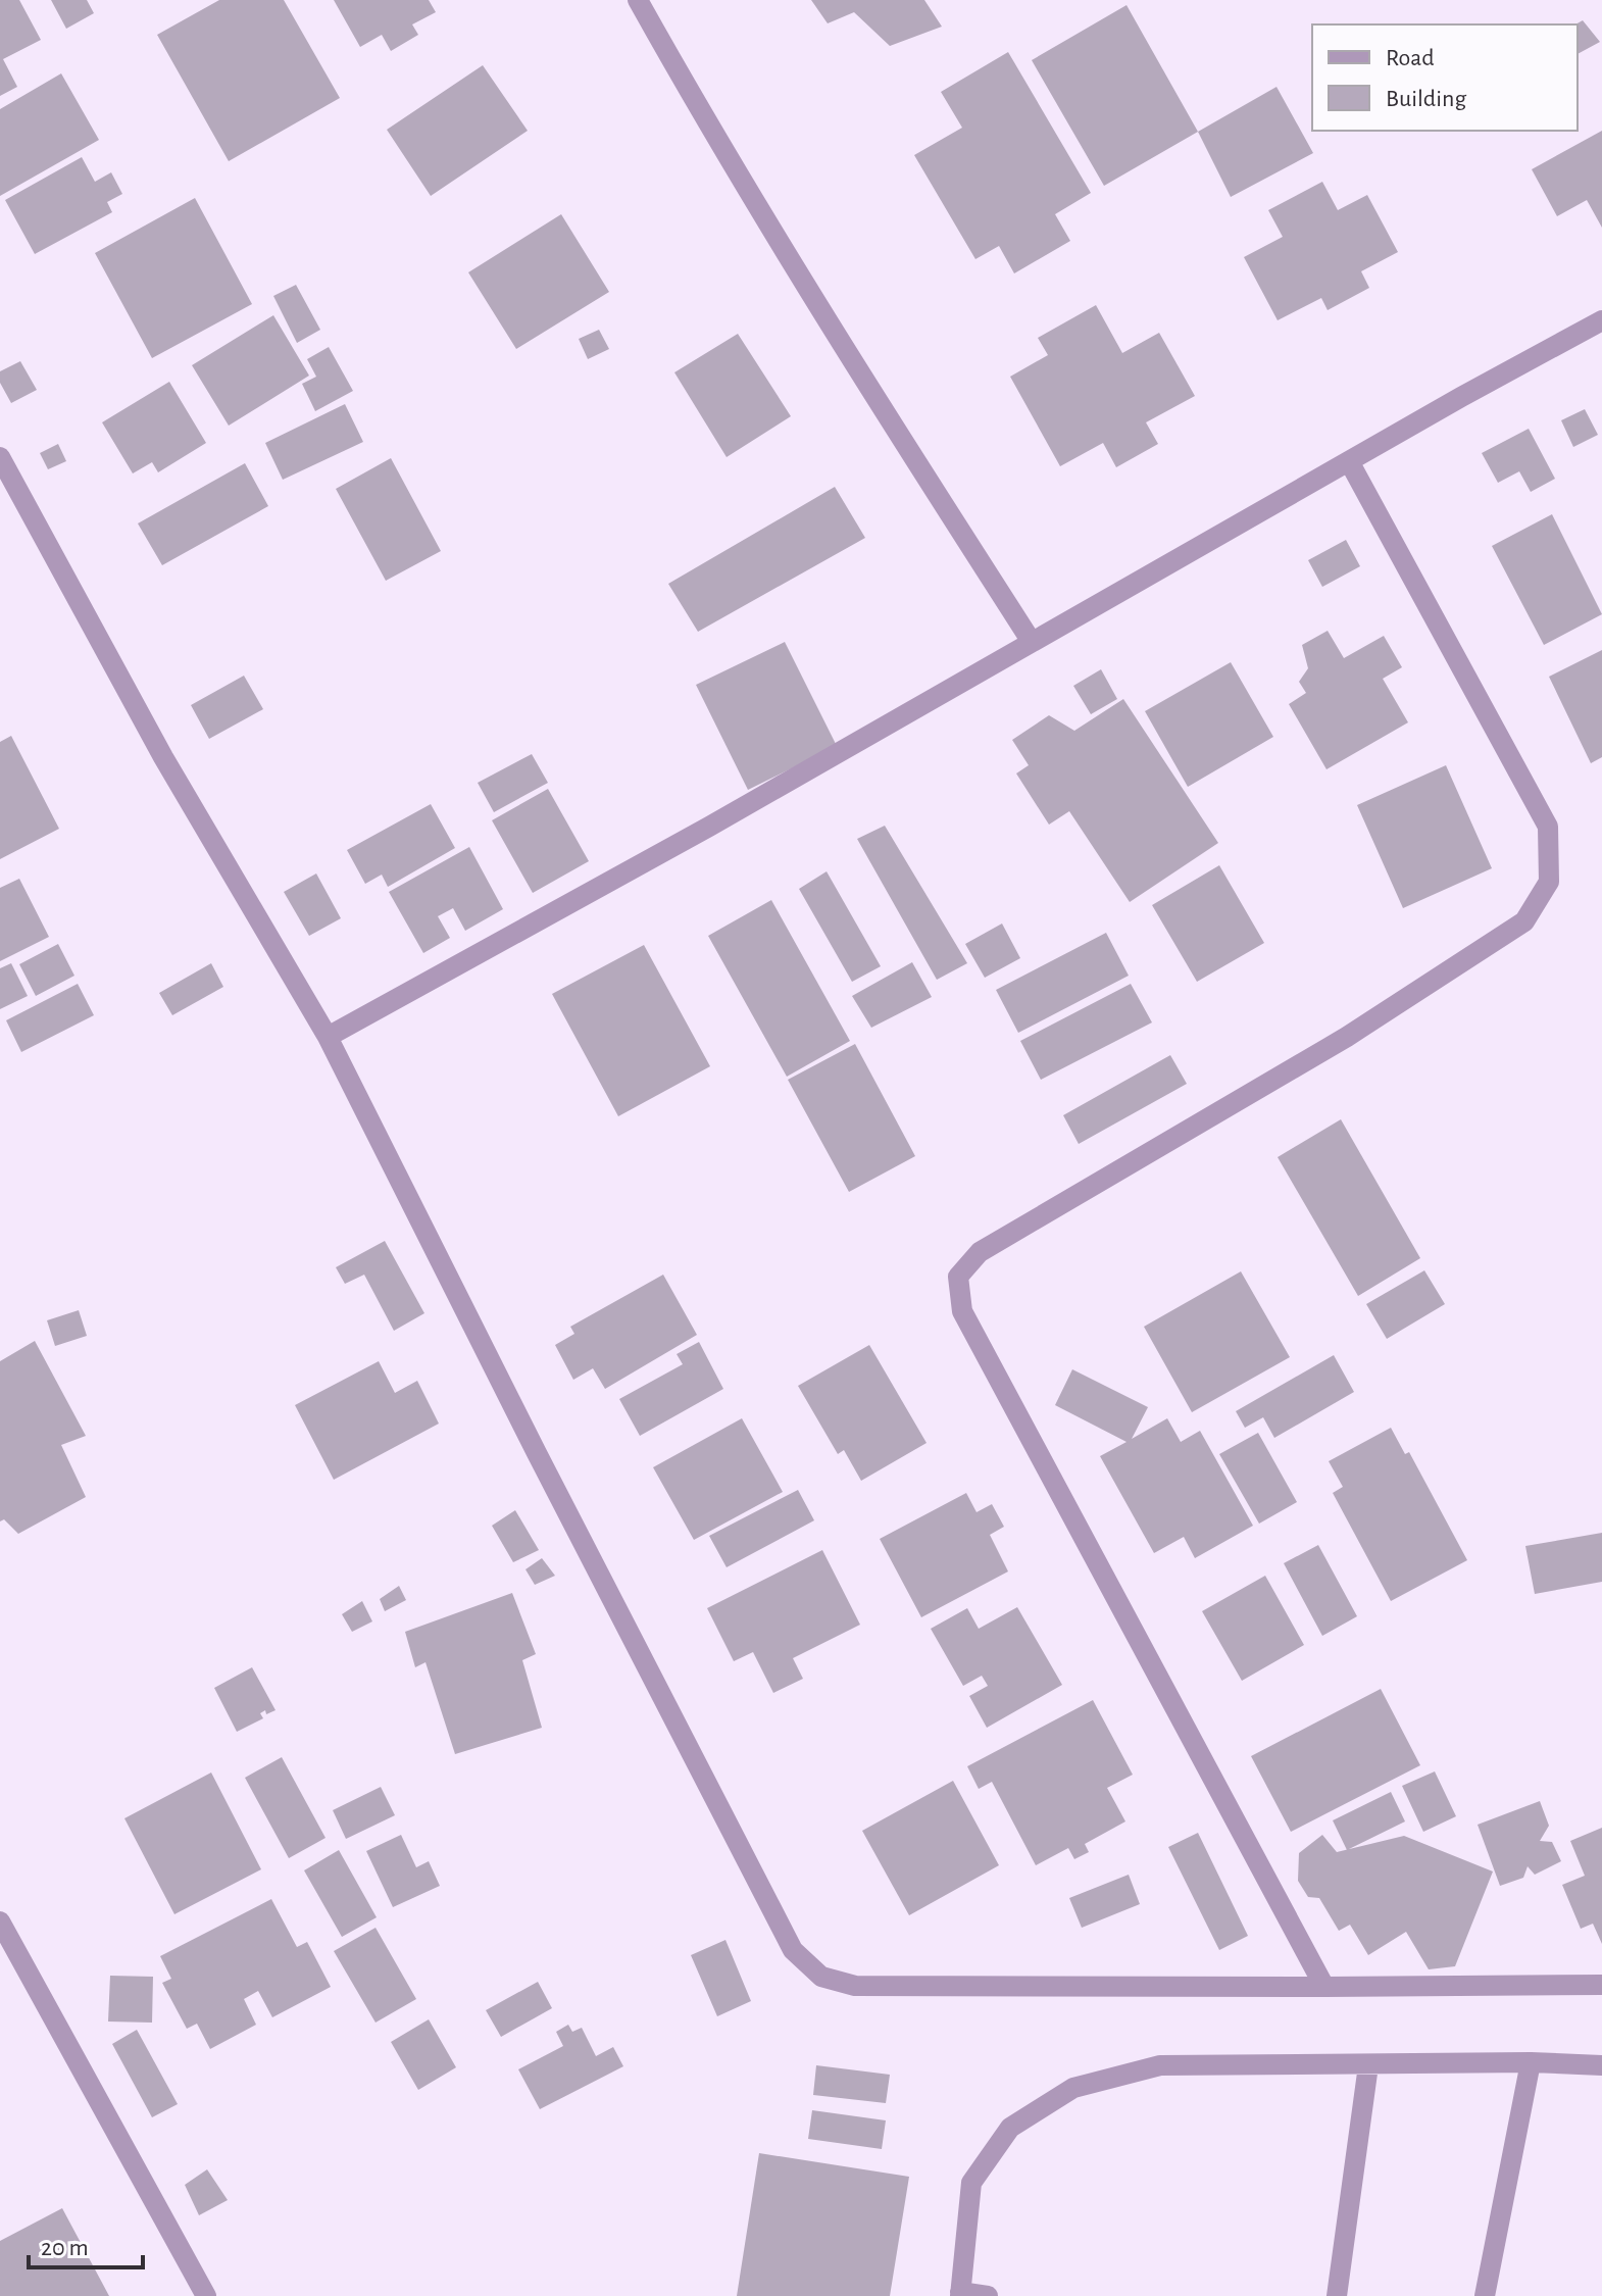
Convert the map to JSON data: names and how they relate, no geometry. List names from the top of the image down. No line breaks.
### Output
{"legend":["Road","Building"],"scale_bar":"20 m"}
